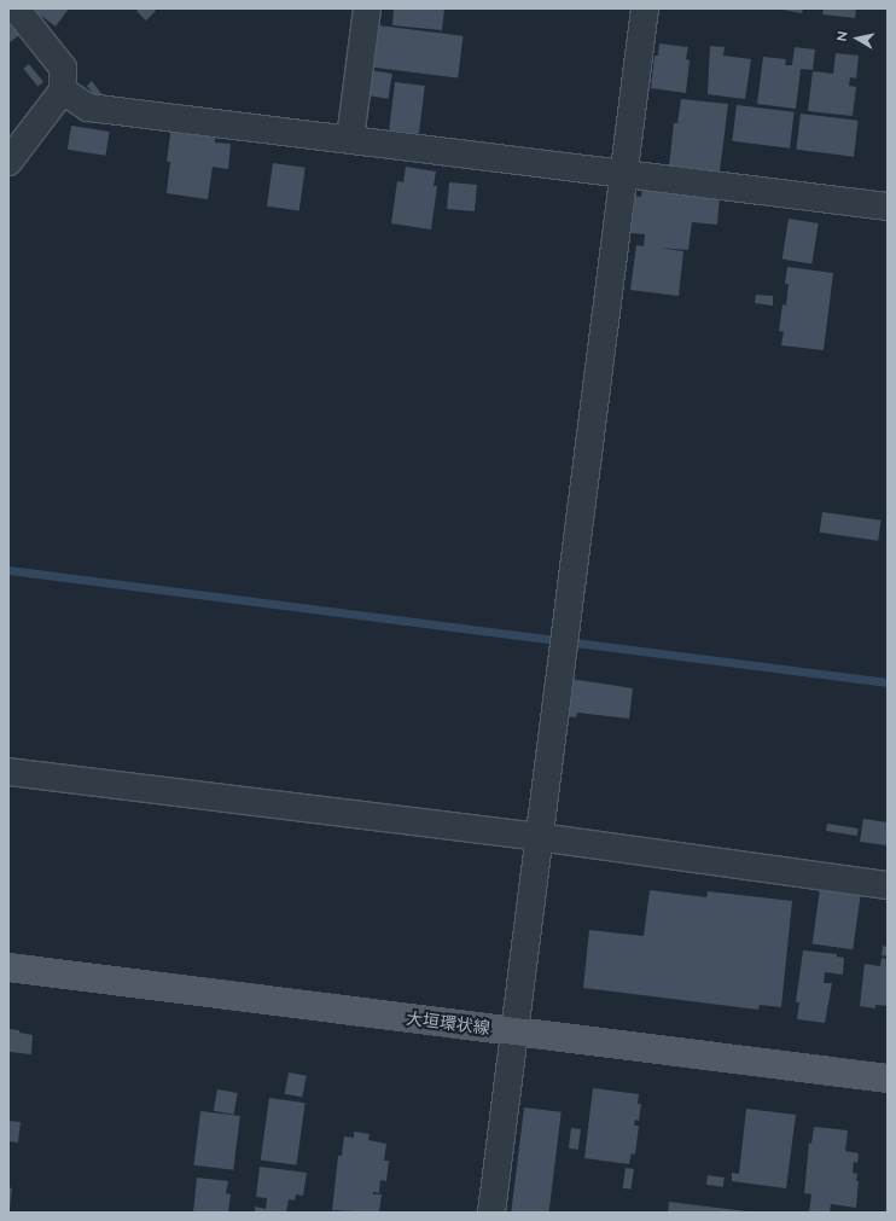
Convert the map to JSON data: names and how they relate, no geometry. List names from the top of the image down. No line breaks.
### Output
{"streets":{"main road":["大垣環状線"]},"north":"left"}
